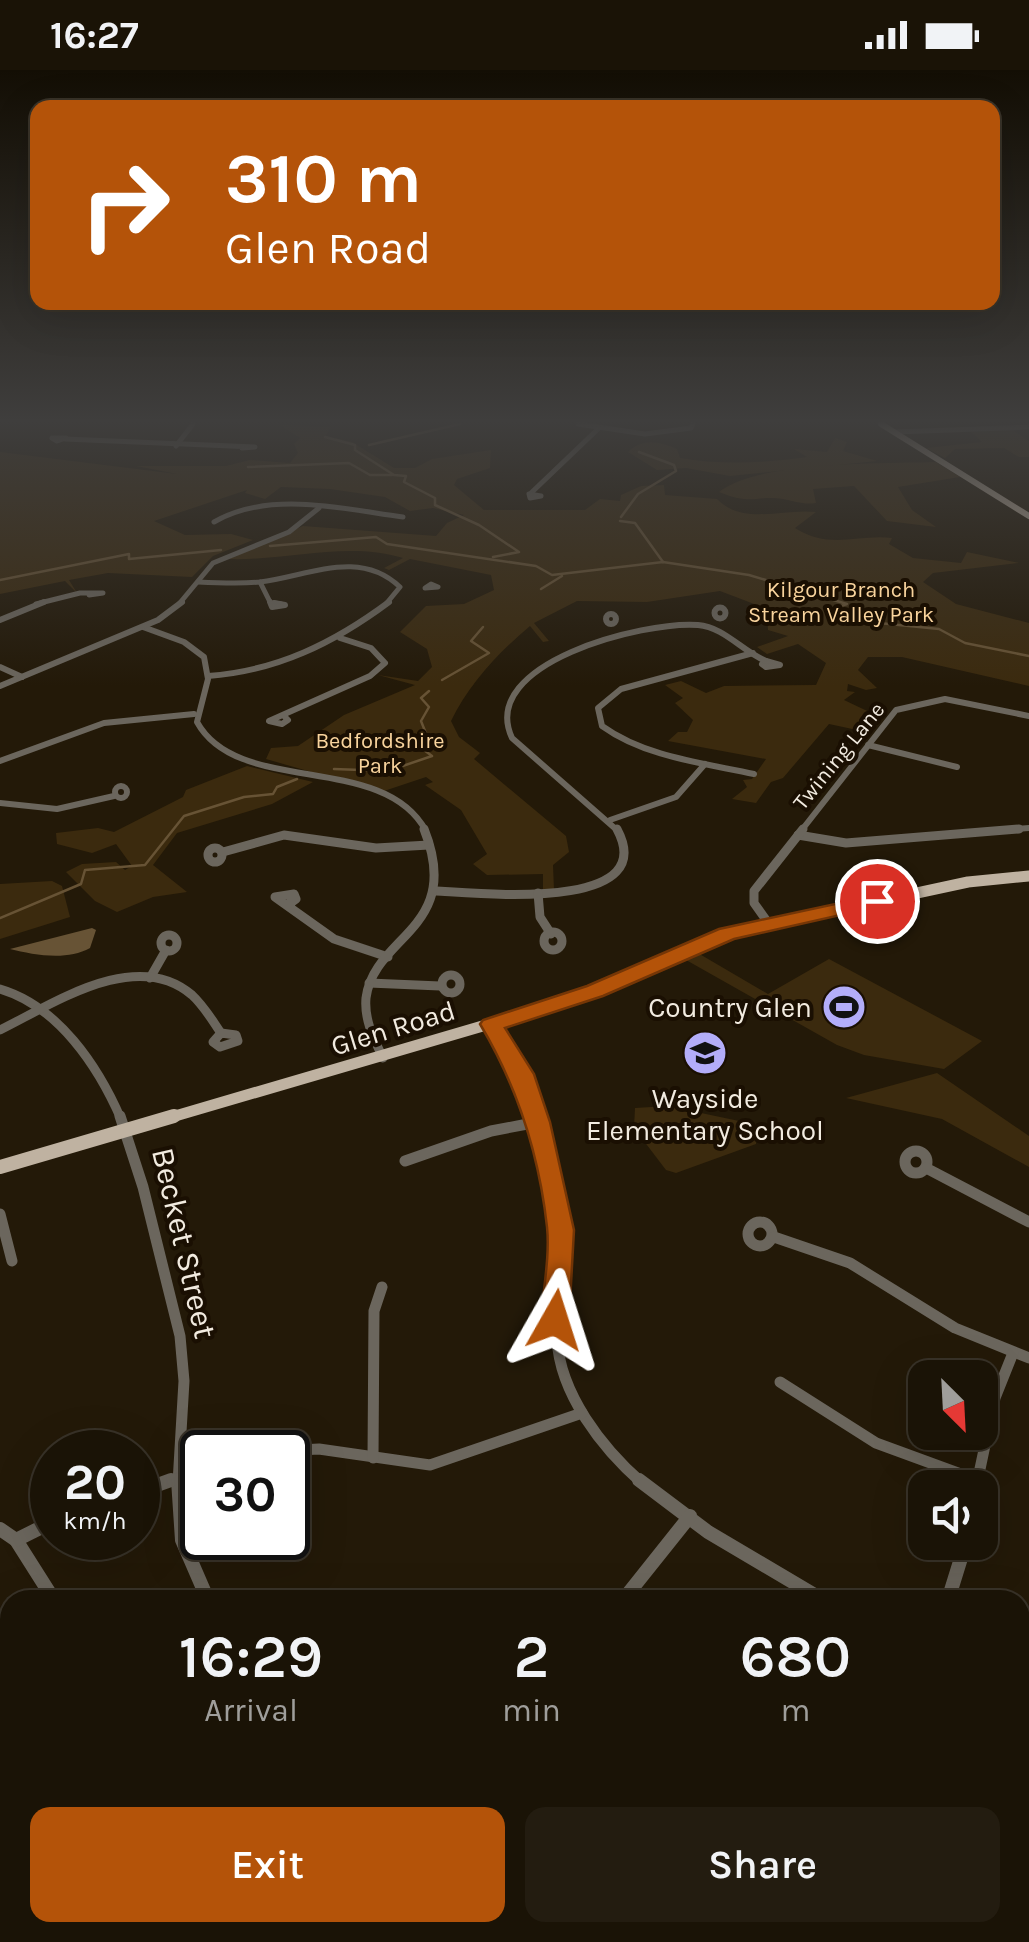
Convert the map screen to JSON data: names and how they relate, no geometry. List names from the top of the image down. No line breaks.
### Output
{"streets":{"main road":["Glen Road"],"street":["Twining Lane","Becket Street"]},"crossings":[["Twining Lane","Glen Road"],["Glen Road","Becket Street"]],"parks":["Kilgour Branch Stream Valley Park","Bedfordshire Park"],"places":{"sports":["Country Glen"],"school or university":["Wayside Elementary School"]},"north":"bottom right","page":{"status":"16:27","turn":["310 m","Glen Road"],"speed":"20 km/h","limit":"30","eta":["16:29","Arrival","2","min","680","m"],"buttons":["Exit","Share"]}}
